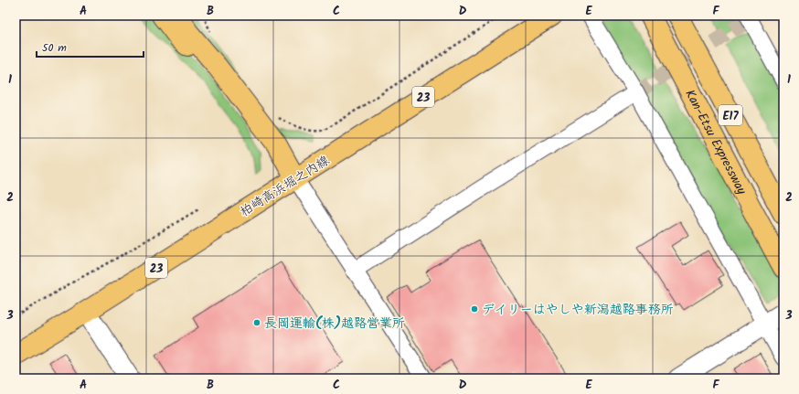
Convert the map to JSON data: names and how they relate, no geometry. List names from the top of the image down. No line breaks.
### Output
{"streets":{"main road":["23","E17","Kan-Etsu Expressway","柏崎高浜堀之内線"]},"places":["デイリーはやしや新潟越路事務所","長岡運輸(株)越路営業所"],"scale_bar":"50 m","grid":{"columns":["A","B","C","D","E","F"],"rows":["1","2","3"]}}
